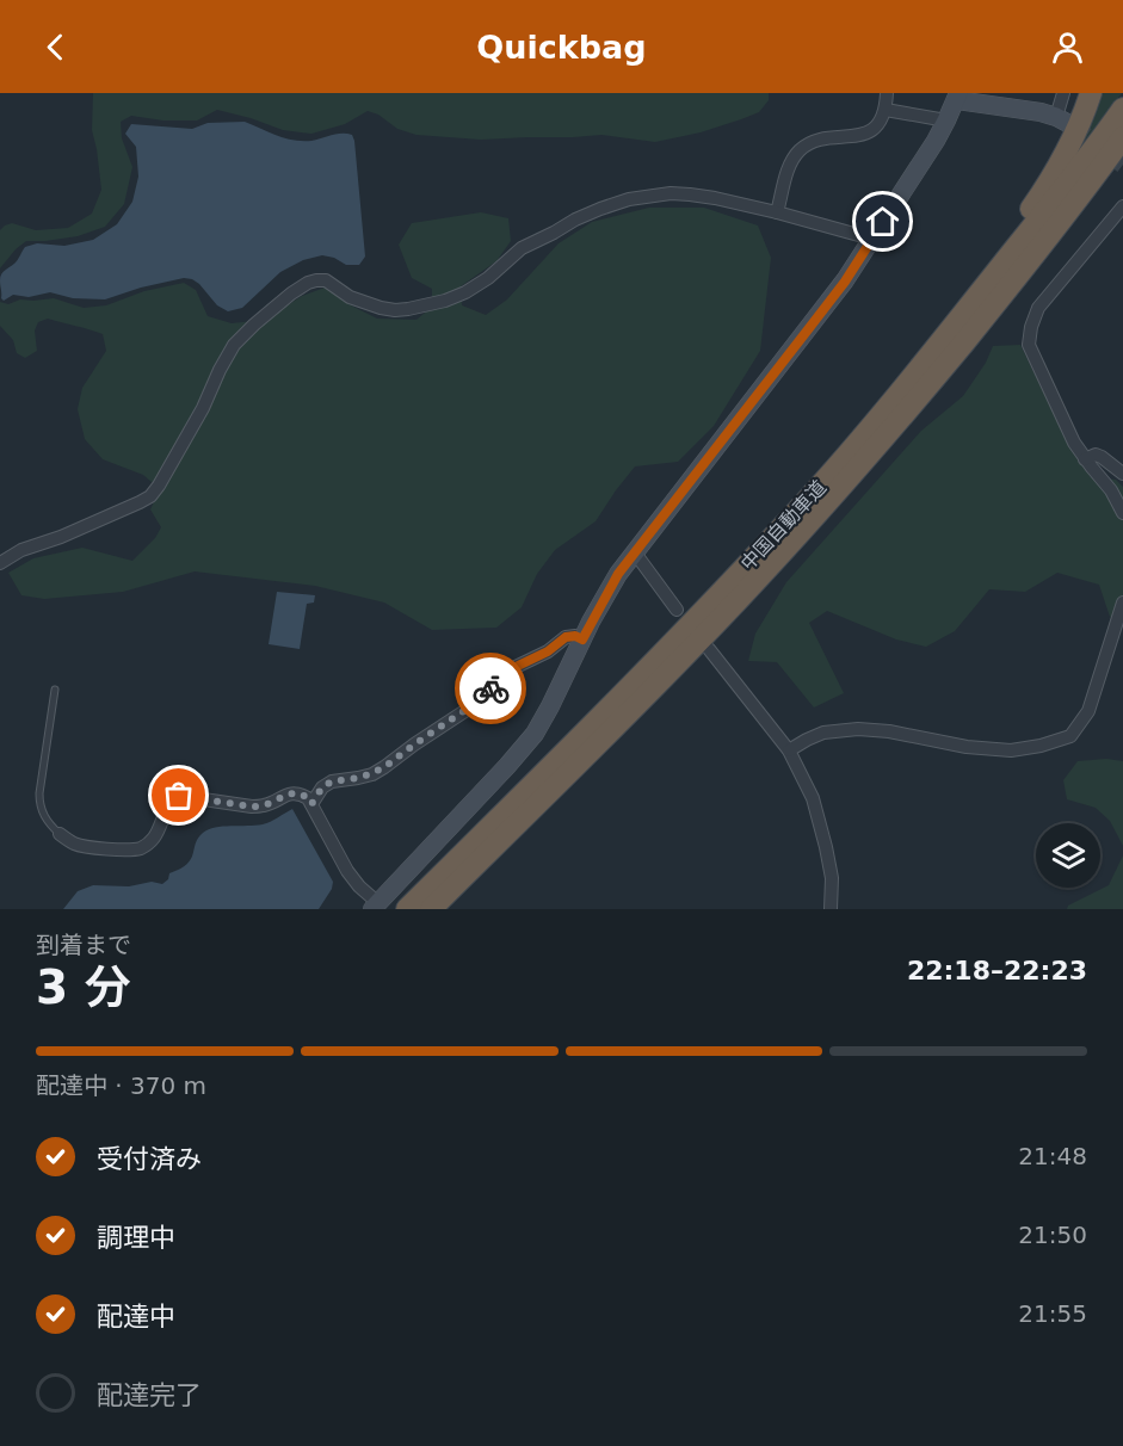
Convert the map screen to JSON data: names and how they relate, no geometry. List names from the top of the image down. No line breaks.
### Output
{"streets":{"highway":["中国自動車道"]},"page":{"header":"Quickbag","heading":["3 分","到着まで","22:18–22:23"],"bar":"配達中 · 370 m","list":[["受付済み","21:48"],["調理中","21:50"],["配達中","21:55"],"配達完了"]}}
